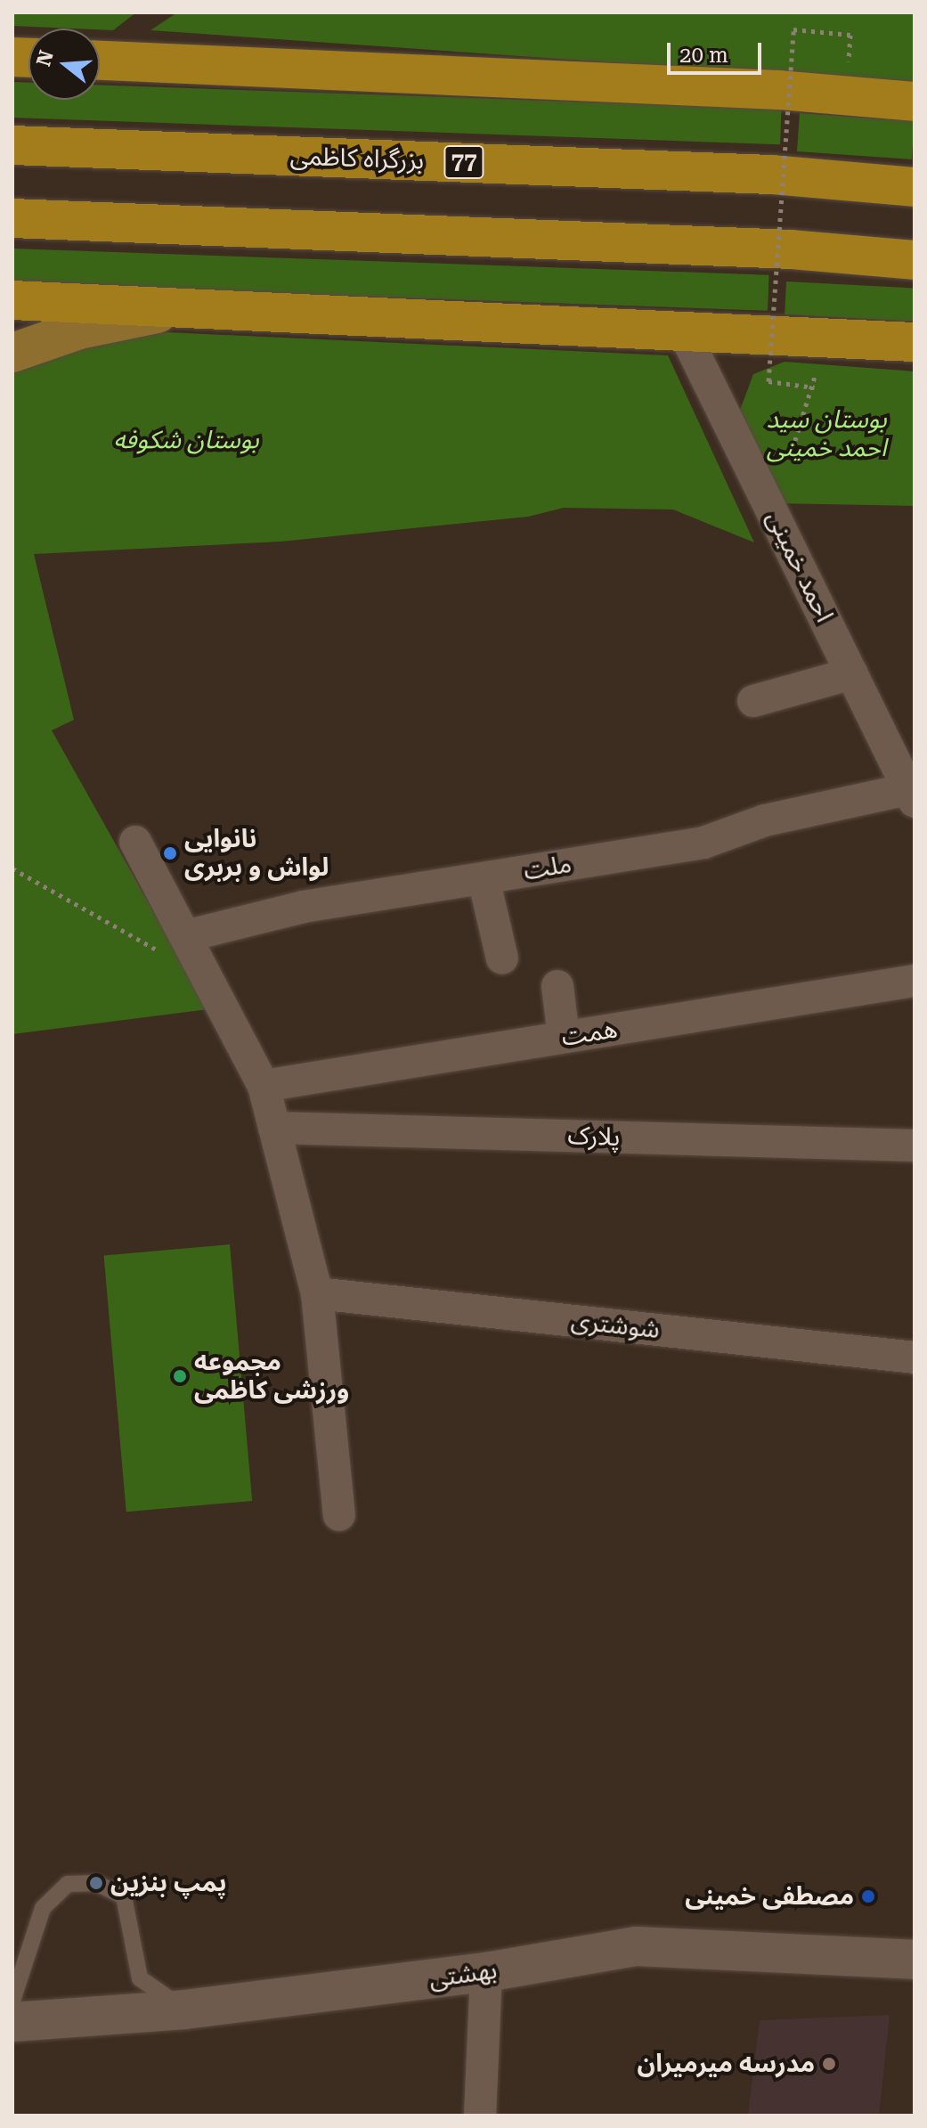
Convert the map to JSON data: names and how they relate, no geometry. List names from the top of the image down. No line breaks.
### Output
{"streets":{"highway":["بزرگراه کاظمی","77"],"street":["احمد خمینی","ملت","همت","پلارک","شوشتری","بهشتی"]},"crossings":[["احمد خمینی","ملت"]],"parks":["بوستان سید احمد خمینی","بوستان شکوفه"],"places":["نانوایی لواش و بربری","مجموعه ورزشی کاظمی","پمپ بنزین","مصطفی خمینی","مدرسه میرمیران"],"scale_bar":"20 m","north":"left"}
